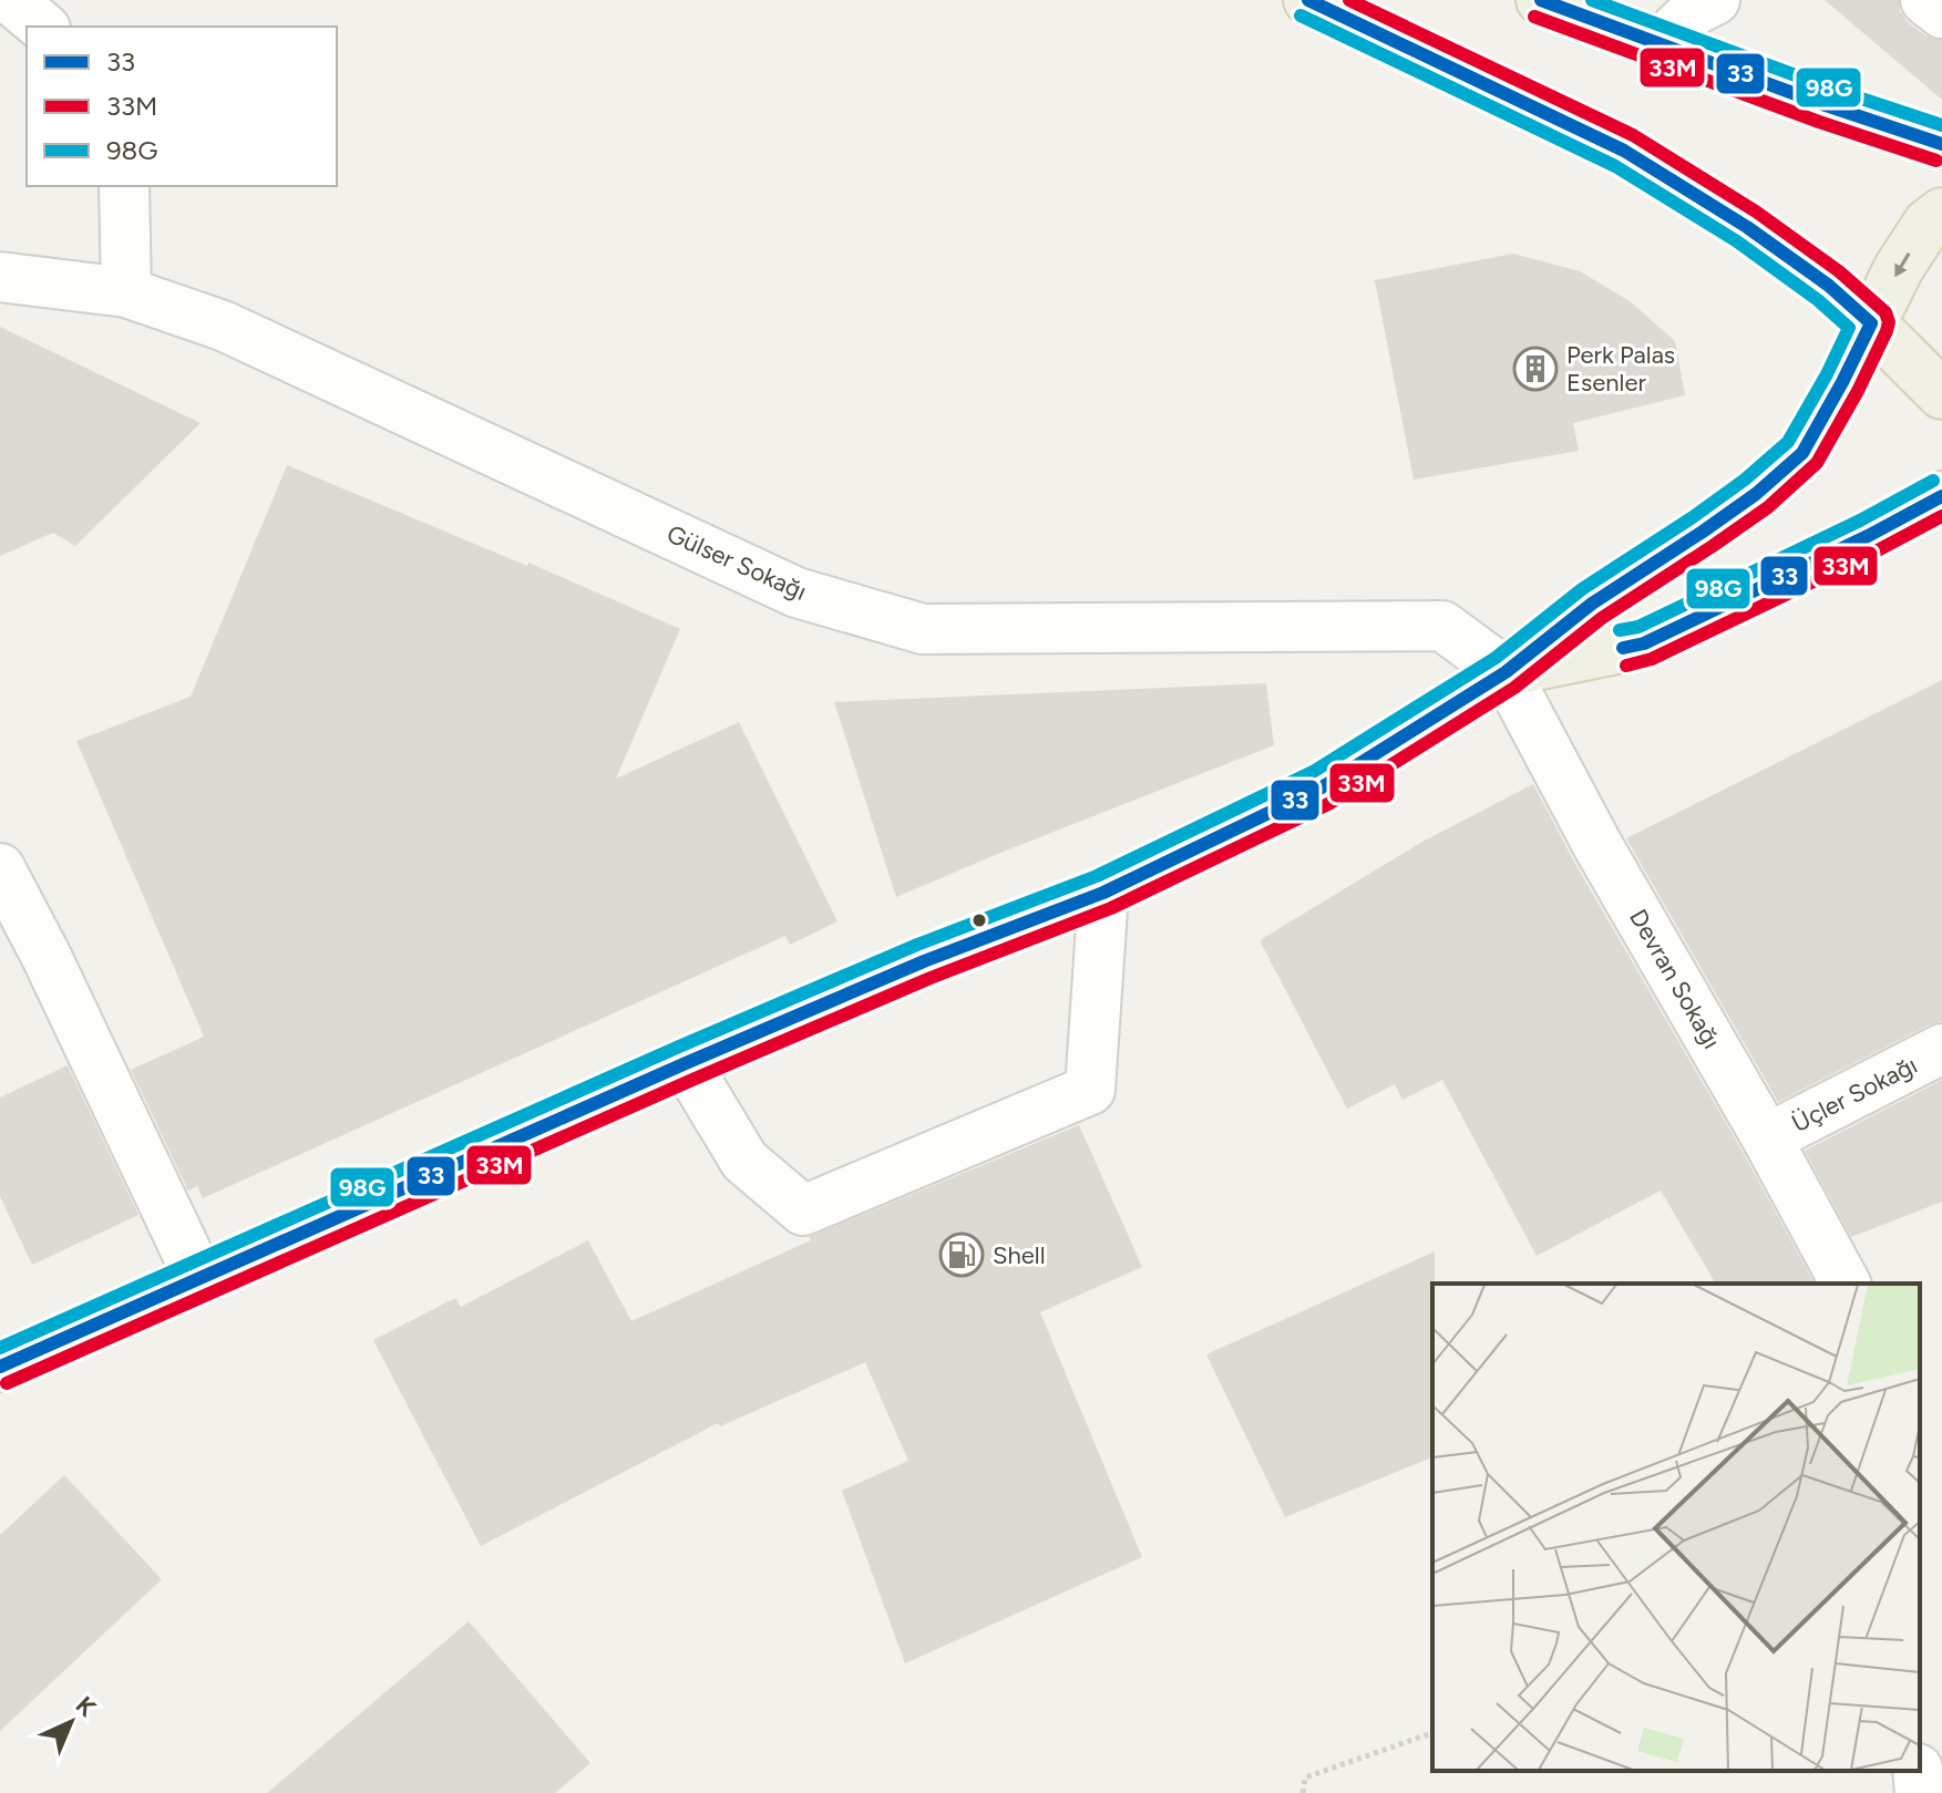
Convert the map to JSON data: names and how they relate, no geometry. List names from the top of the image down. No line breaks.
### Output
{"streets":{"street":["Gülser Sokağı","Devran Sokağı","Üçler Sokağı"]},"crossings":[["Gülser Sokağı","Devran Sokağı"],["Devran Sokağı","Üçler Sokağı"]],"places":{"building":["Perk Palas Esenler"],"fuel station":["Shell"]},"lines":["transit line 33","transit line 33M","transit line 98G"],"legend":["33","33M","98G"],"north":"top right"}
